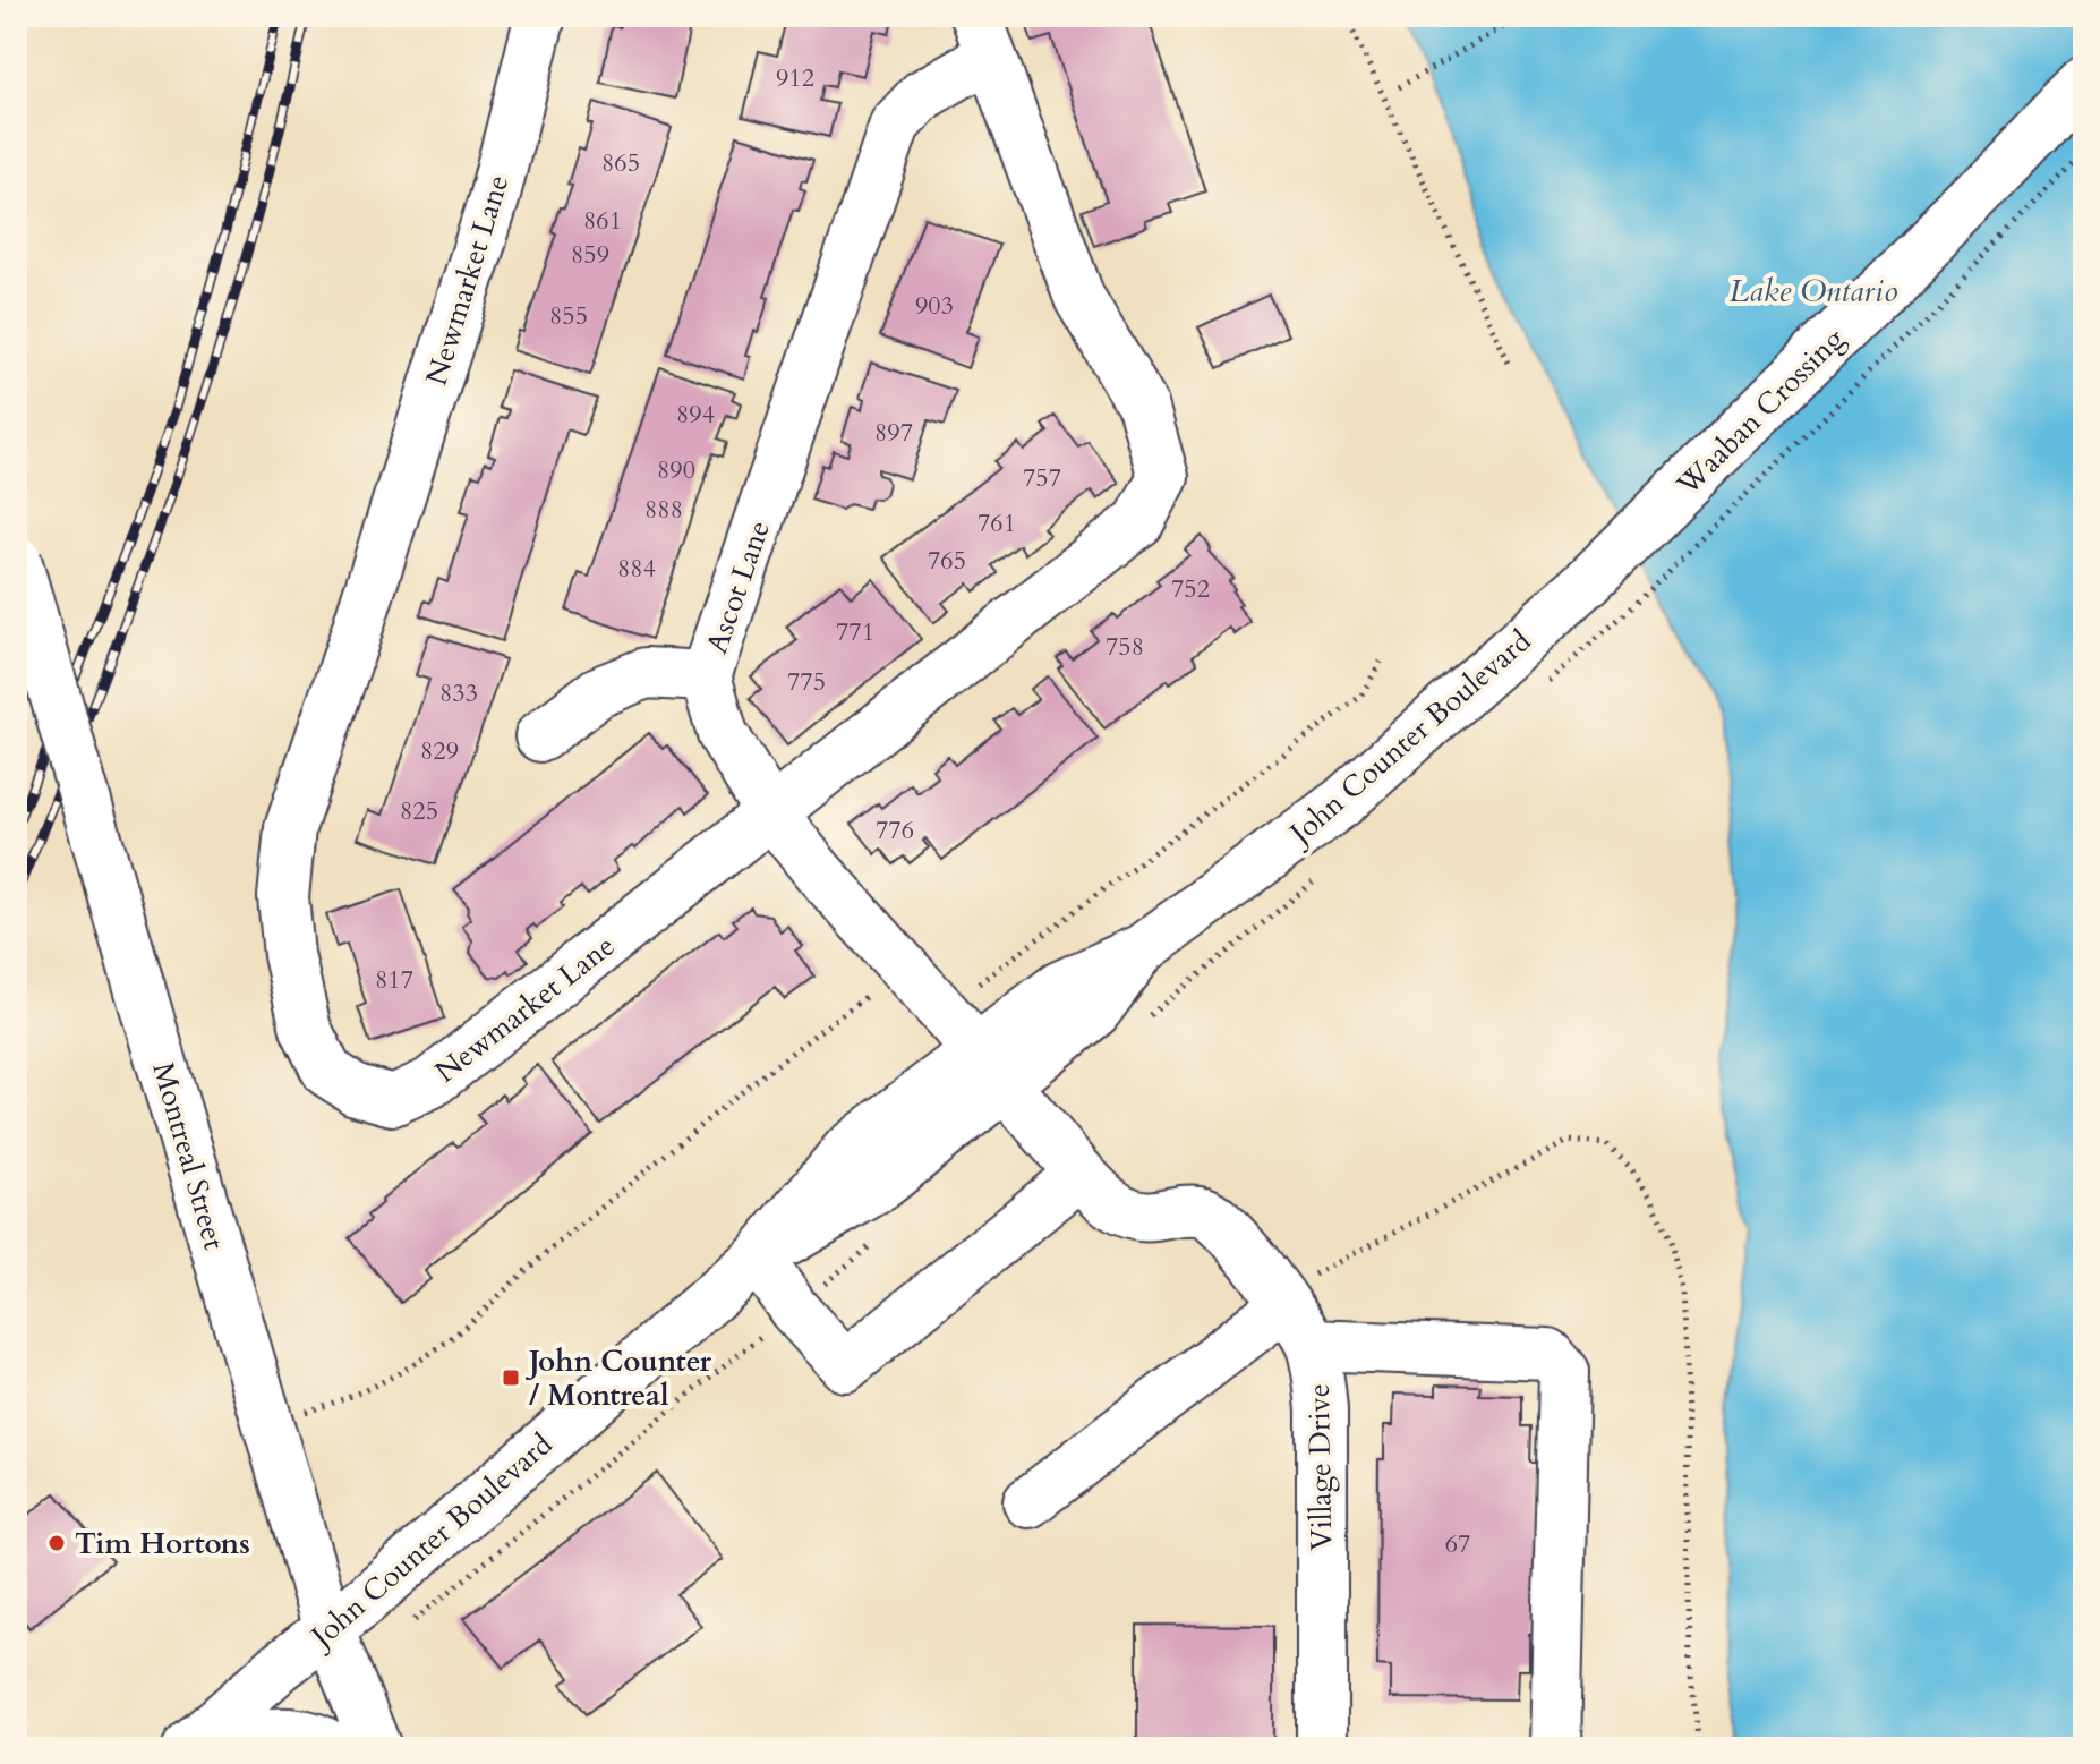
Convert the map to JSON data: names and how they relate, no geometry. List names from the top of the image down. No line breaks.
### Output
{"streets":{"main road":["Newmarket Lane","Waaban Crossing","Ascot Lane","John Counter Boulevard","Montreal Street","Village Drive"]},"crossings":[["Newmarket Lane","Ascot Lane"],["Waaban Crossing","John Counter Boulevard"],["Ascot Lane","John Counter Boulevard"],["Ascot Lane","Village Drive"],["John Counter Boulevard","Montreal Street"],["John Counter Boulevard","Village Drive"]],"water":["Lake Ontario"],"places":{"transit":["John Counter / Montreal"],"other":["Tim Hortons"]},"house_numbers":["912","865","861","859","903","855","894","897","890","757","888","761","765","884","752","771","758","775","833","829","825","776","817","67"]}
